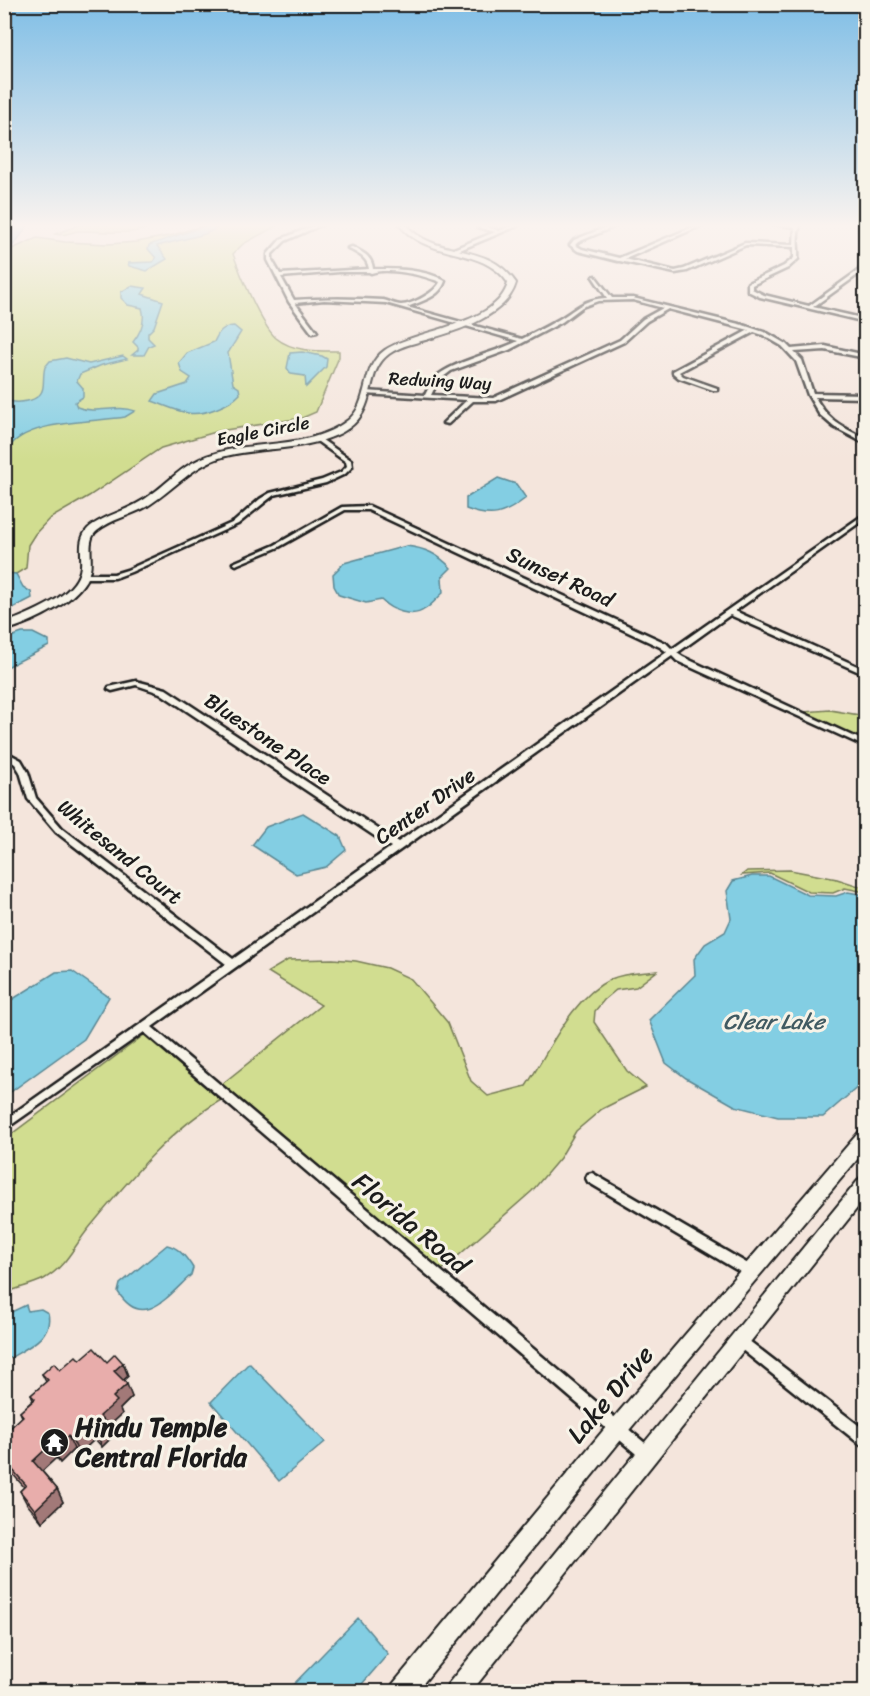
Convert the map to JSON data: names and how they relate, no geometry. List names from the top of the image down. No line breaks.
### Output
{"streets":{"street":["Redwing Way","Eagle Circle","Sunset Road","Bluestone Place","Center Drive","Whitesand Court","Florida Road","Lake Drive"]},"crossings":[["Redwing Way","Eagle Circle"],["Sunset Road","Center Drive"],["Bluestone Place","Center Drive"],["Center Drive","Whitesand Court"],["Center Drive","Florida Road"],["Florida Road","Lake Drive"]],"water":["Clear Lake"],"places":{"temple":["Hindu Temple Central Florida"]}}
